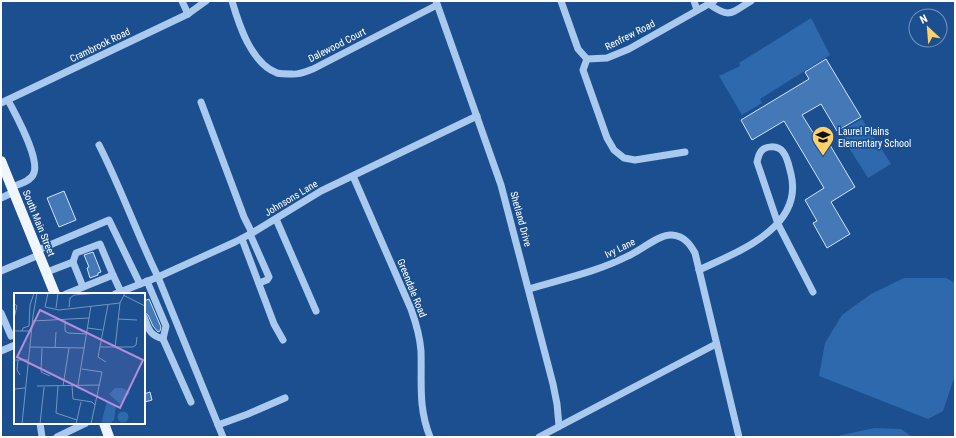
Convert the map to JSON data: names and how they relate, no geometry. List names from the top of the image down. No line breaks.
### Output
{"streets":{"main road":["South Main Street"],"street":["Renfrew Road","Crambrook Road","Dalewood Court","Johnsons Lane","Shetland Drive","Ivy Lane","Greendale Road"]},"crossings":[["Dalewood Court","Shetland Drive"],["Johnsons Lane","Shetland Drive"],["Johnsons Lane","Greendale Road"],["Shetland Drive","Ivy Lane"]],"places":{"school or university":["Laurel Plains Elementary School"]},"north":"top left"}
